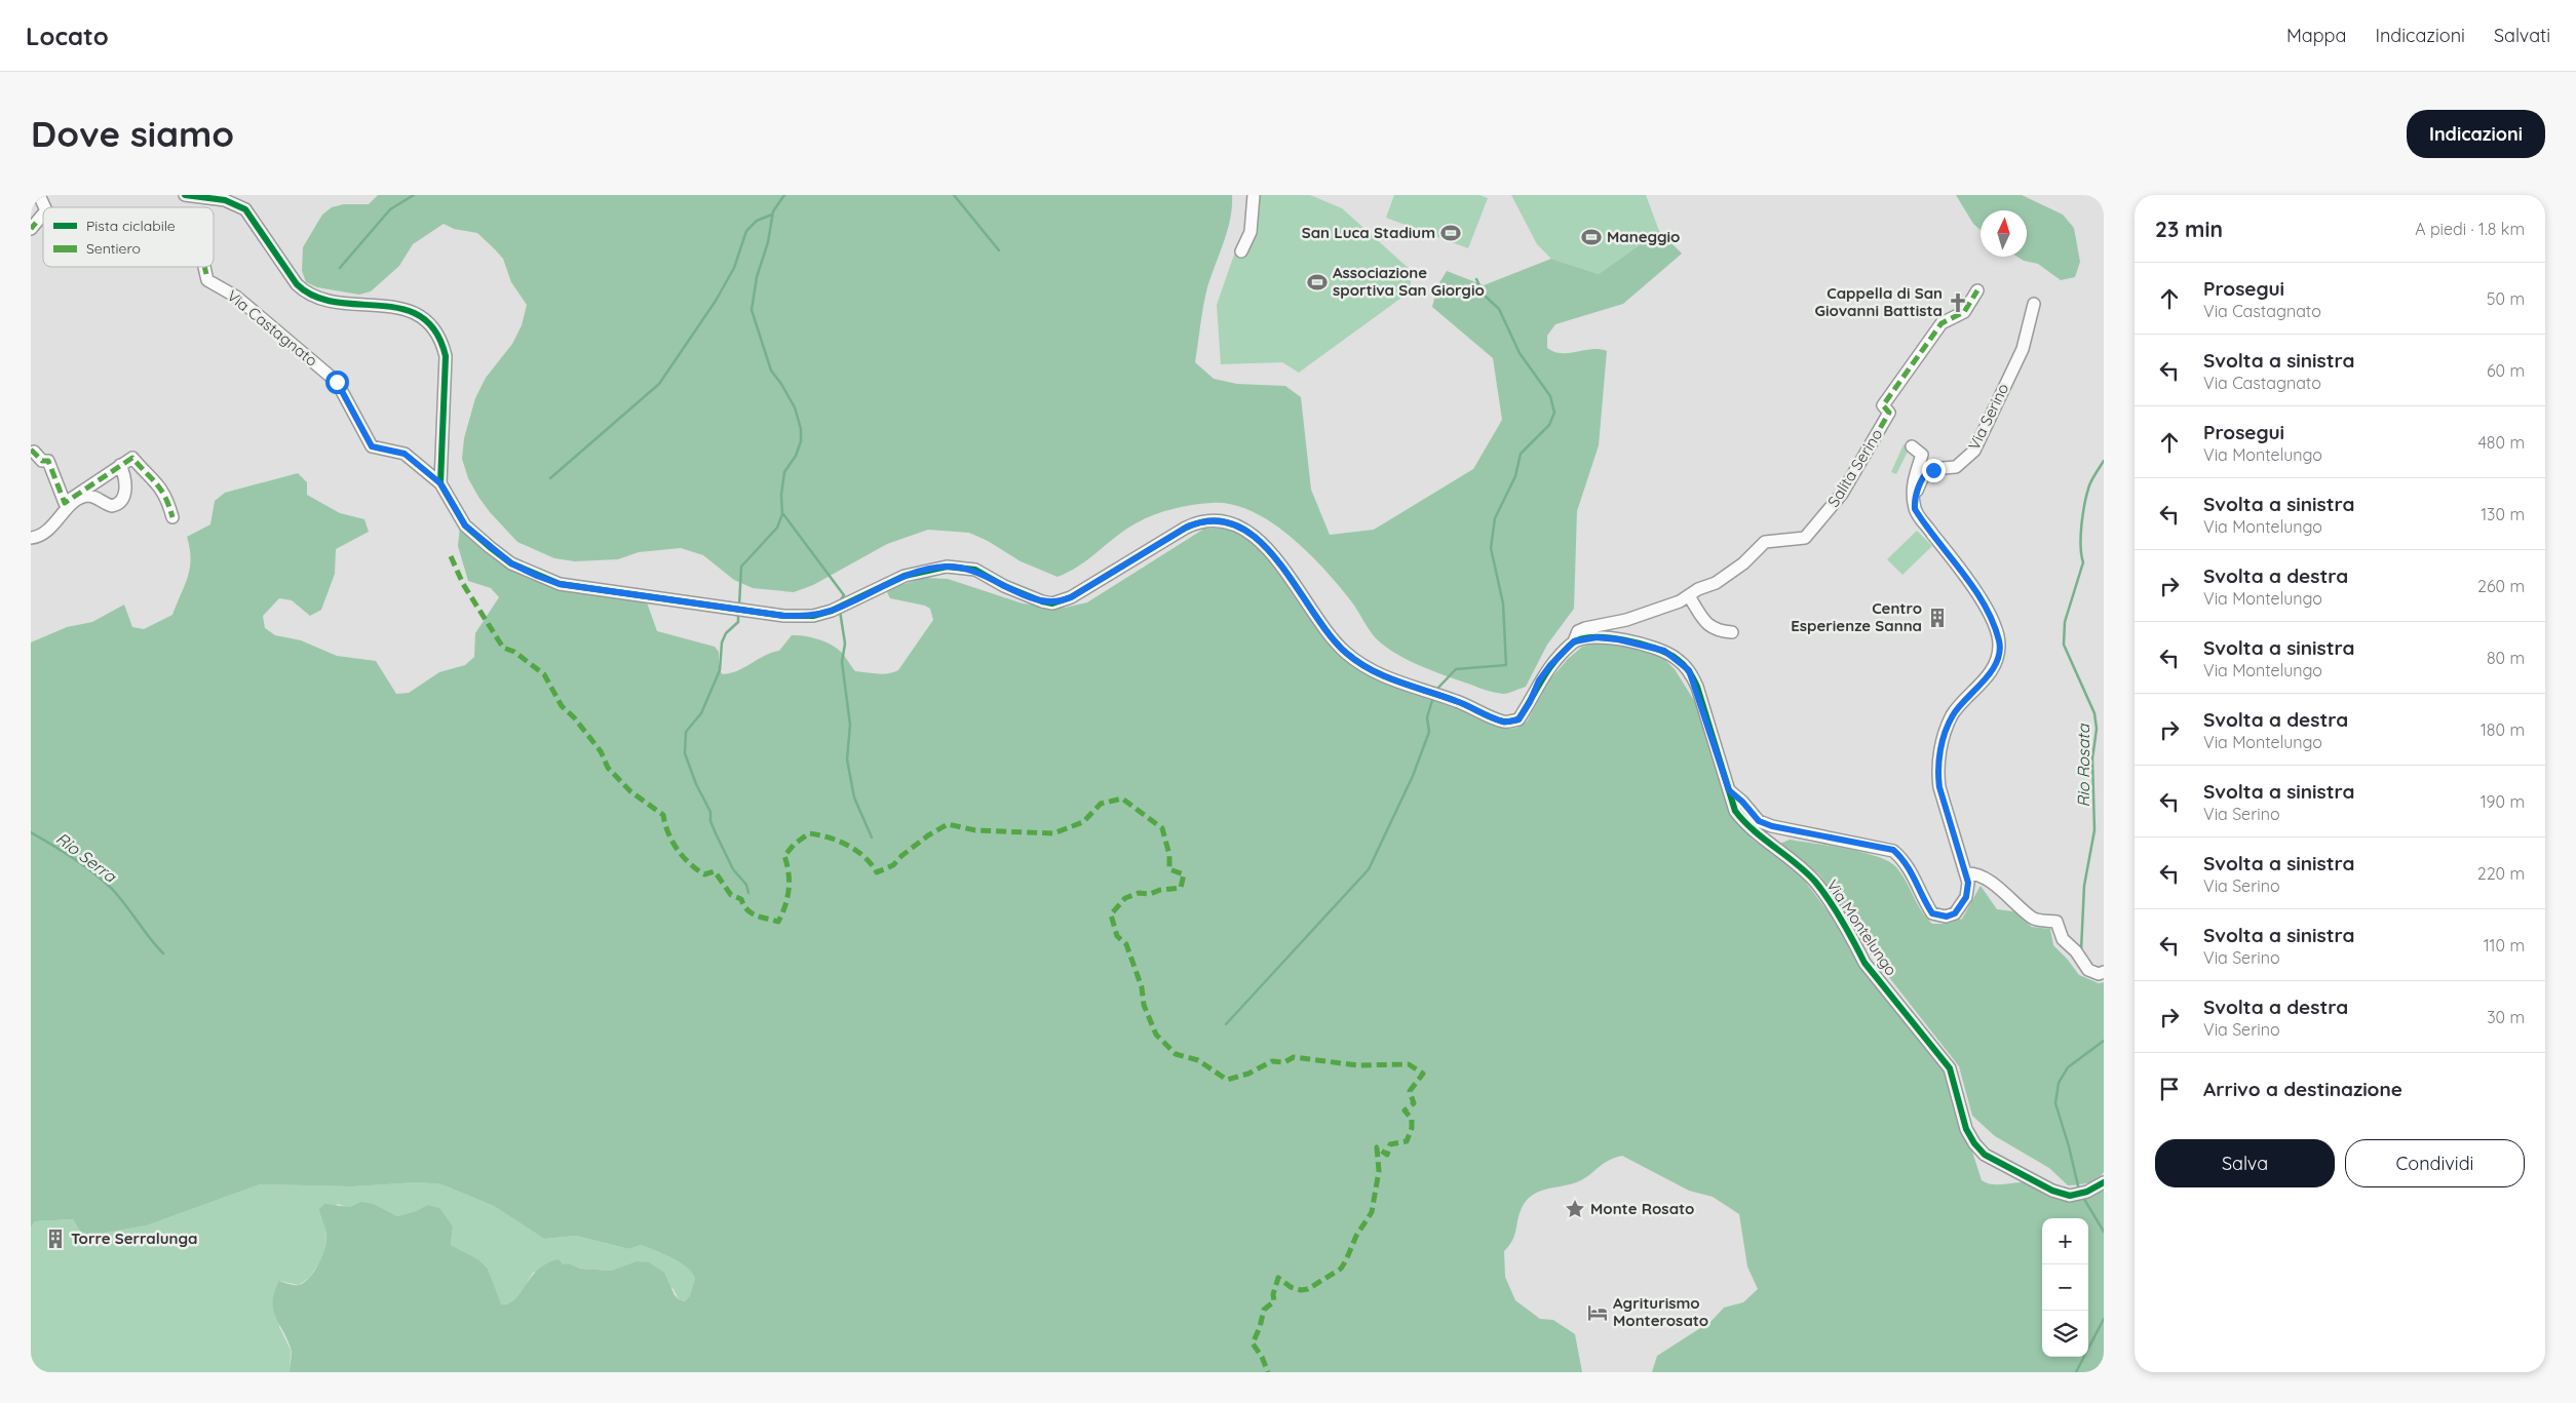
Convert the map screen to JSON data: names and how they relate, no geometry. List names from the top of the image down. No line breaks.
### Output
{"streets":{"street":["Via Castagnato","Via Serino","Salita Serino","Via Montelungo"]},"crossings":[["Salita Serino","Via Montelungo"]],"water":["Rio Rosata","Rio Serra"],"places":{"sports":["San Luca Stadium","Maneggio","Associazione sportiva San Giorgio"],"church":["Cappella di San Giovanni Battista"],"building":["Centro Esperienze Sanna","Torre Serralunga"],"place":["Monte Rosato"],"hotel":["Agriturismo Monterosato"]},"legend":["Pista ciclabile","Sentiero"],"north":"top","page":{"header":"Locato","nav":["Mappa","Indicazioni","Salvati"],"buttons":["Indicazioni",["Salva","Condividi"]],"title":"Dove siamo","heading":["23 min","A piedi · 1.8 km"],"list":[["Prosegui","Via Castagnato","50 m"],["Svolta a sinistra","Via Castagnato","60 m"],["Prosegui","Via Montelungo","480 m"],["Svolta a sinistra","Via Montelungo","130 m"],["Svolta a destra","Via Montelungo","260 m"],["Svolta a sinistra","Via Montelungo","80 m"],["Svolta a destra","Via Montelungo","180 m"],["Svolta a sinistra","Via Serino","190 m"],["Svolta a sinistra","Via Serino","220 m"],["Svolta a sinistra","Via Serino","110 m"],["Svolta a destra","Via Serino","30 m"],"Arrivo a destinazione"],"map_buttons":["+","−"]}}
